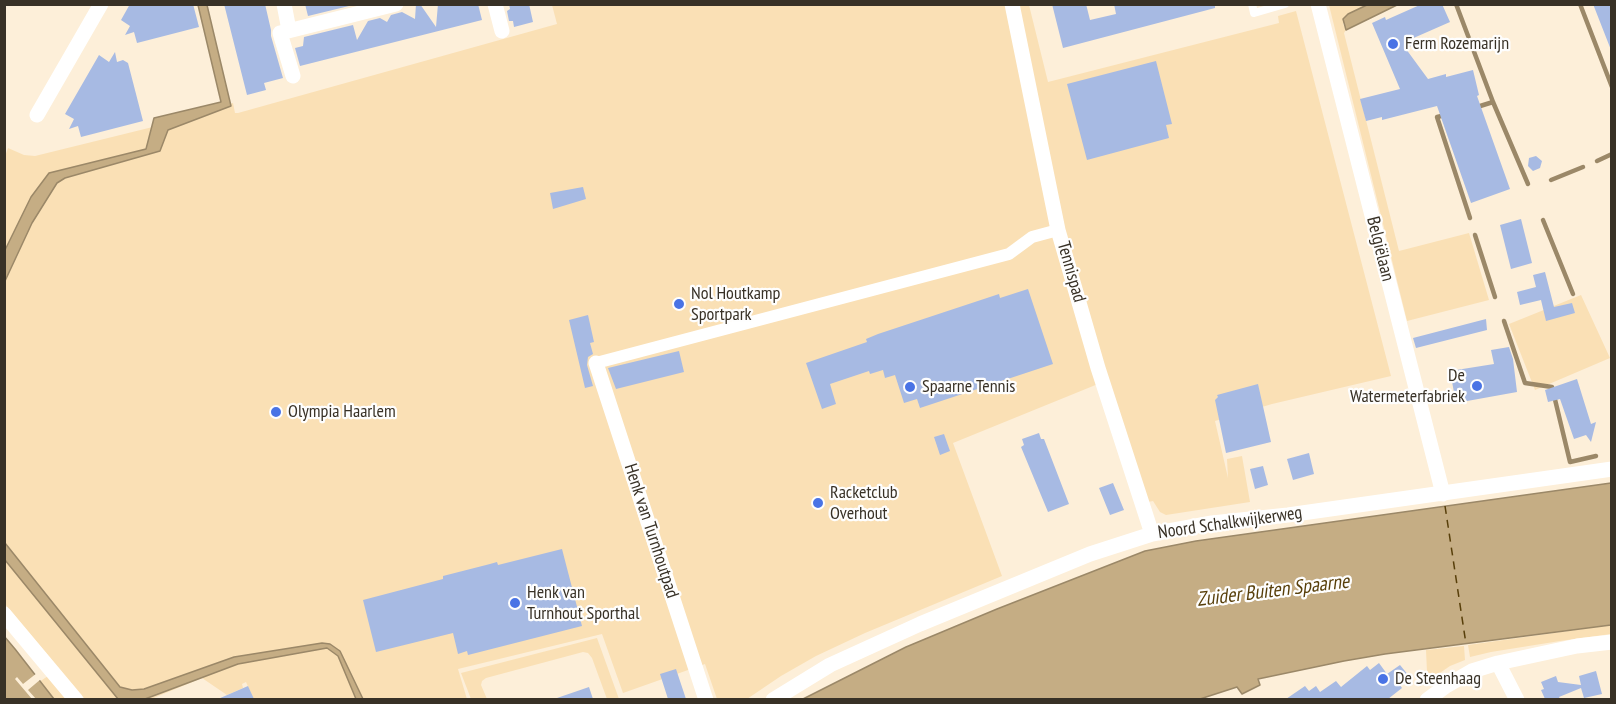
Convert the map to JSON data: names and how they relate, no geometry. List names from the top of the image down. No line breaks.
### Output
{"streets":{"street":["Belgiëlaan","Tennispad","Noord Schalkwijkerweg","Henk van Turnhoutpad"]},"crossings":[["Belgiëlaan","Noord Schalkwijkerweg"],["Tennispad","Noord Schalkwijkerweg"]],"water":["Zuider Buiten Spaarne"],"places":["Ferm Rozemarijn","Nol Houtkamp Sportpark","De Watermeterfabriek","Spaarne Tennis","Olympia Haarlem","Racketclub Overhout","Henk van Turnhout Sporthal","De Steenhaag"]}
